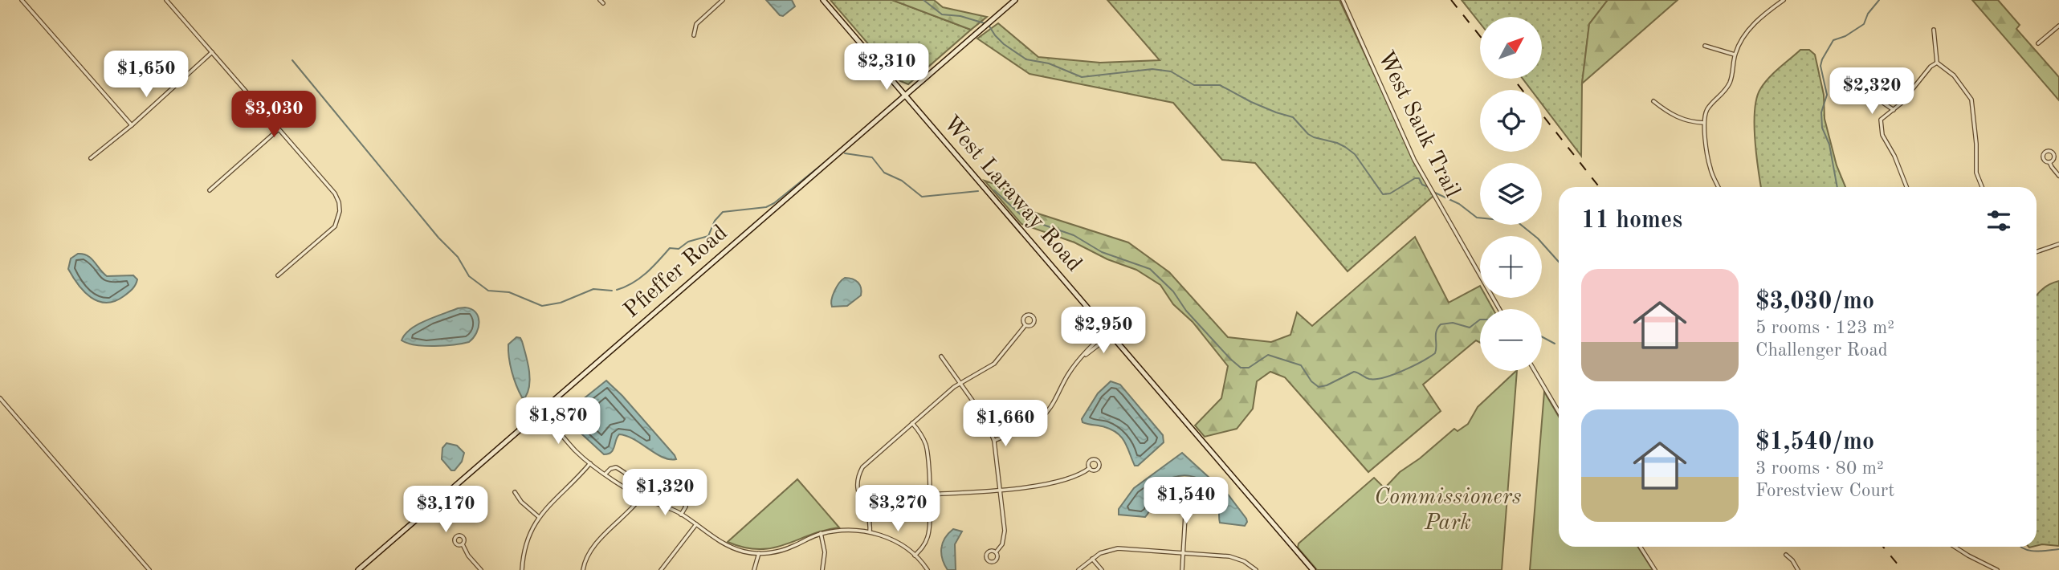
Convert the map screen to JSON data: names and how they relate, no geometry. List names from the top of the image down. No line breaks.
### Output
{"streets":{"street":["West Sauk Trail","West Laraway Road","Pfieffer Road"]},"crossings":[["West Laraway Road","Pfieffer Road"]],"parks":["Commissioners Park"],"north":"top right","page":{"map_buttons":["+","−"],"price":["$2,310","$1,650","$2,320","$3,030","$2,950","$1,870","$1,660","$1,320","$1,540","$3,270","$3,170"],"heading":"11 homes","list":[{"name":"$3,030/mo","note":"5 rooms · 123 m² · Challenger Road"},{"name":"$1,540/mo","note":"3 rooms · 80 m² · Forestview Court"}]}}
